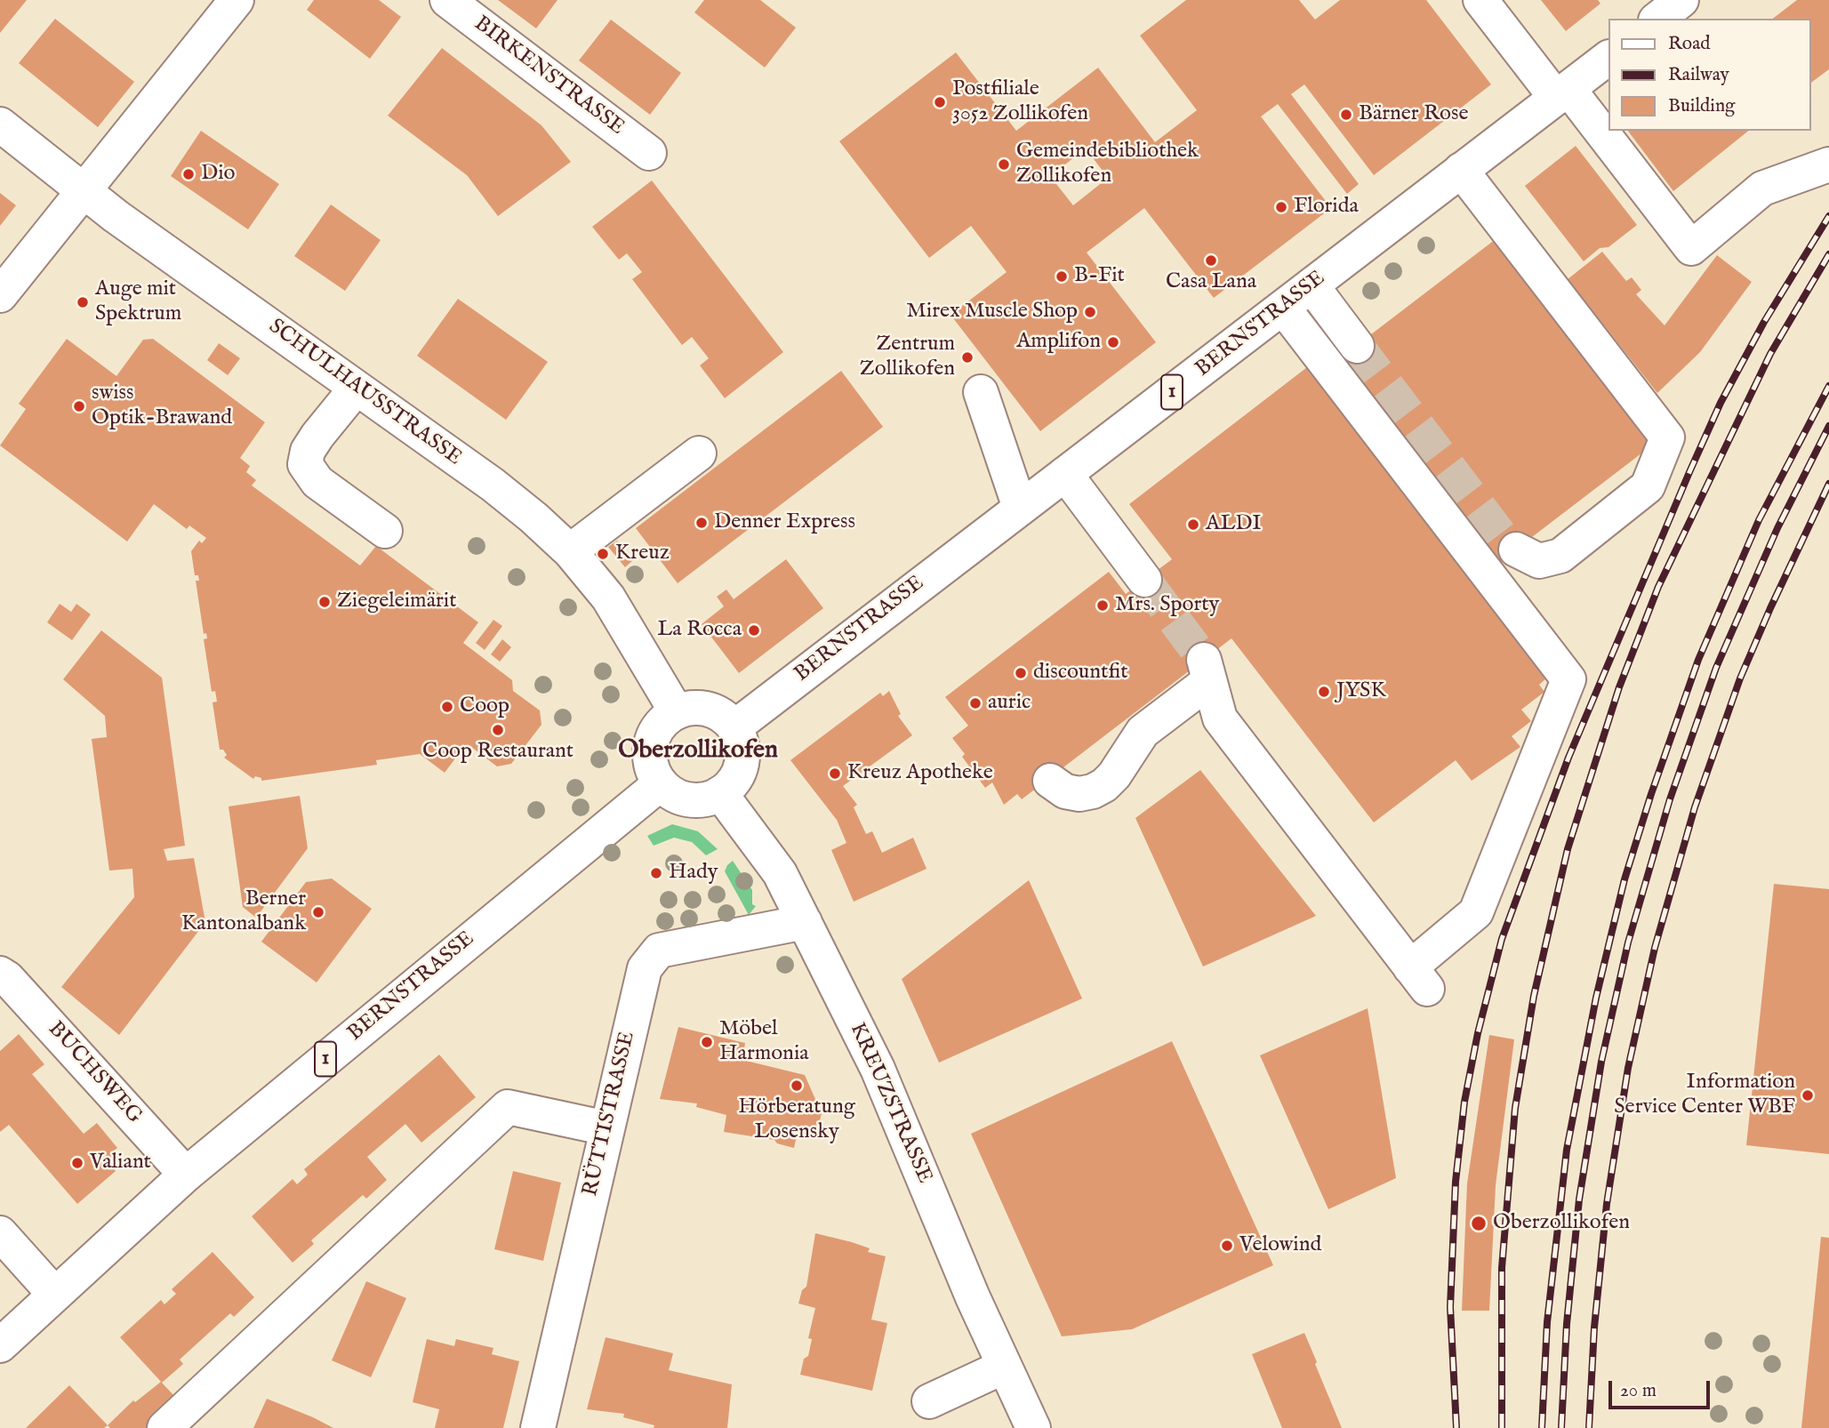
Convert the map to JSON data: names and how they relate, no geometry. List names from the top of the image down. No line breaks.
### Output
{"streets":{"street":["BIRKENSTRASSE","BERNSTRASSE","1","SCHULHAUSSTRASSE","BUCHSWEG","KREUZSTRASSE","RÜTTISTRASSE"]},"crossings":[["BERNSTRASSE","SCHULHAUSSTRASSE"],["BERNSTRASSE","BUCHSWEG"],["BERNSTRASSE","KREUZSTRASSE"],["SCHULHAUSSTRASSE","KREUZSTRASSE"],["KREUZSTRASSE","RÜTTISTRASSE"]],"districts":["Oberzollikofen"],"places":["Postfiliale 3052 Zollikofen","Bärner Rose","Gemeindebibliothek Zollikofen","Dio","Florida","Casa Lana","B-Fit","Auge mit Spektrum","Mirex Muscle Shop","Amplifon","Zentrum Zollikofen","swiss Optik-Brawand","Denner Express","ALDI","Kreuz","Ziegeleimärit","Mrs. Sporty","La Rocca","discountfit","JYSK","auric","Coop","Coop Restaurant","Kreuz Apotheke","Hady","Berner Kantonalbank","Möbel Harmonia","Hörberatung Losensky","Information Service Center WBF","Valiant","Oberzollikofen","Velowind"],"legend":["Road","Railway","Building"],"scale_bar":"20 m"}
